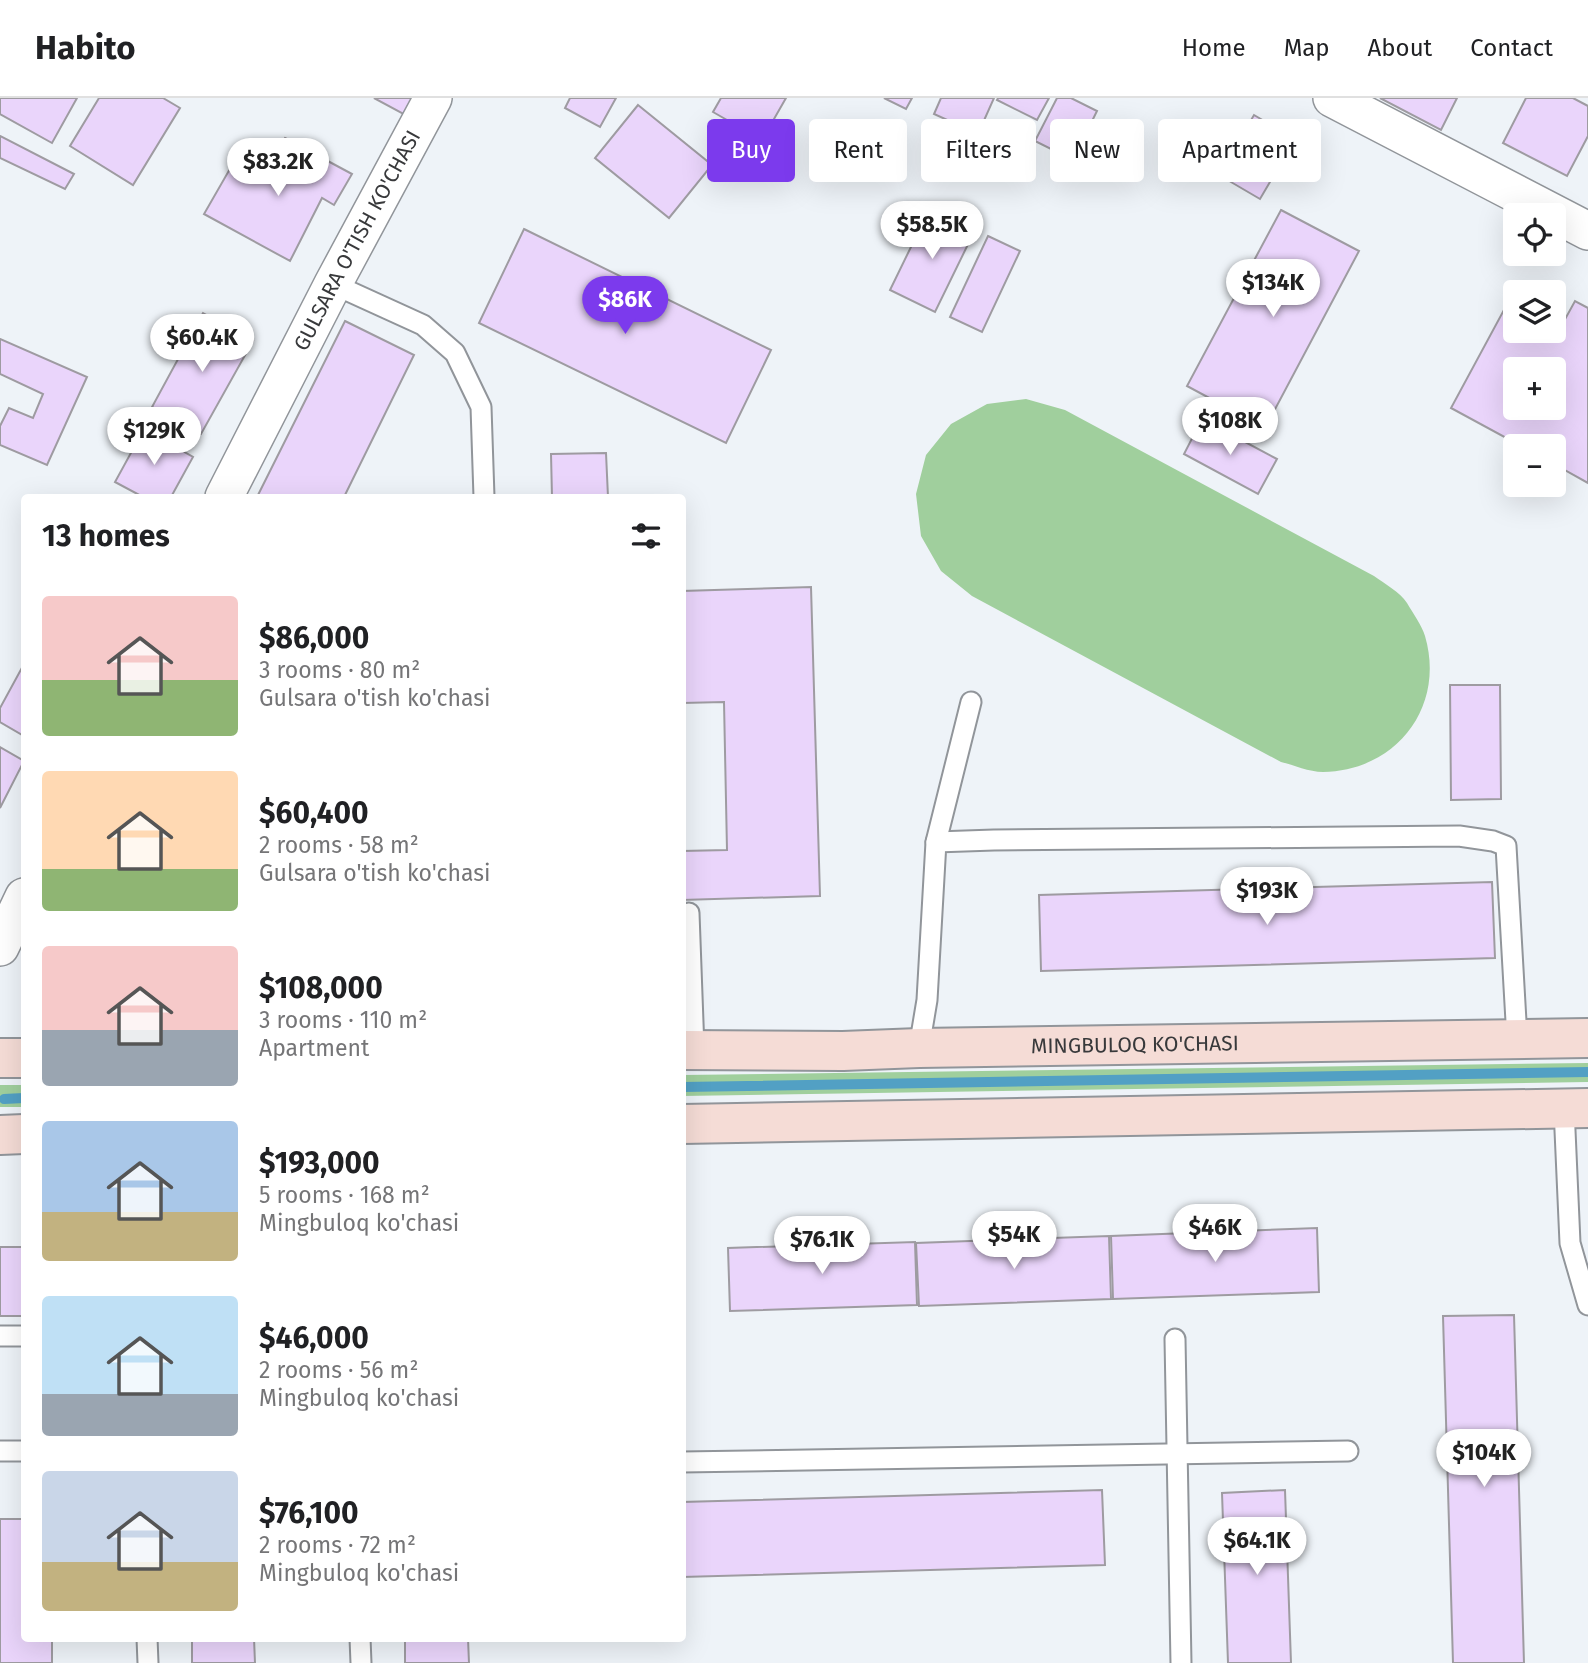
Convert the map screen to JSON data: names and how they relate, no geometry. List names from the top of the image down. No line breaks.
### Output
{"streets":{"main road":["MINGBULOQ KO'CHASI"],"street":["GULSARA O'TISH KO'CHASI"]},"page":{"header":"Habito","nav":["Home","Map","About","Contact"],"chip":["Buy","Rent","Filters","New","Apartment"],"price":["$83.2K","$58.5K","$134K","$86K","$60.4K","$108K","$129K","$193K","$46K","$54K","$76.1K","$104K","$64.1K"],"map_buttons":["+","−"],"heading":"13 homes","list":[{"name":"$86,000","note":"3 rooms · 80 m² · Gulsara o'tish ko'chasi"},{"name":"$60,400","note":"2 rooms · 58 m² · Gulsara o'tish ko'chasi"},{"name":"$108,000","note":"3 rooms · 110 m² · Apartment"},{"name":"$193,000","note":"5 rooms · 168 m² · Mingbuloq ko'chasi"},{"name":"$46,000","note":"2 rooms · 56 m² · Mingbuloq ko'chasi"},{"name":"$76,100","note":"2 rooms · 72 m² · Mingbuloq ko'chasi"}]}}
